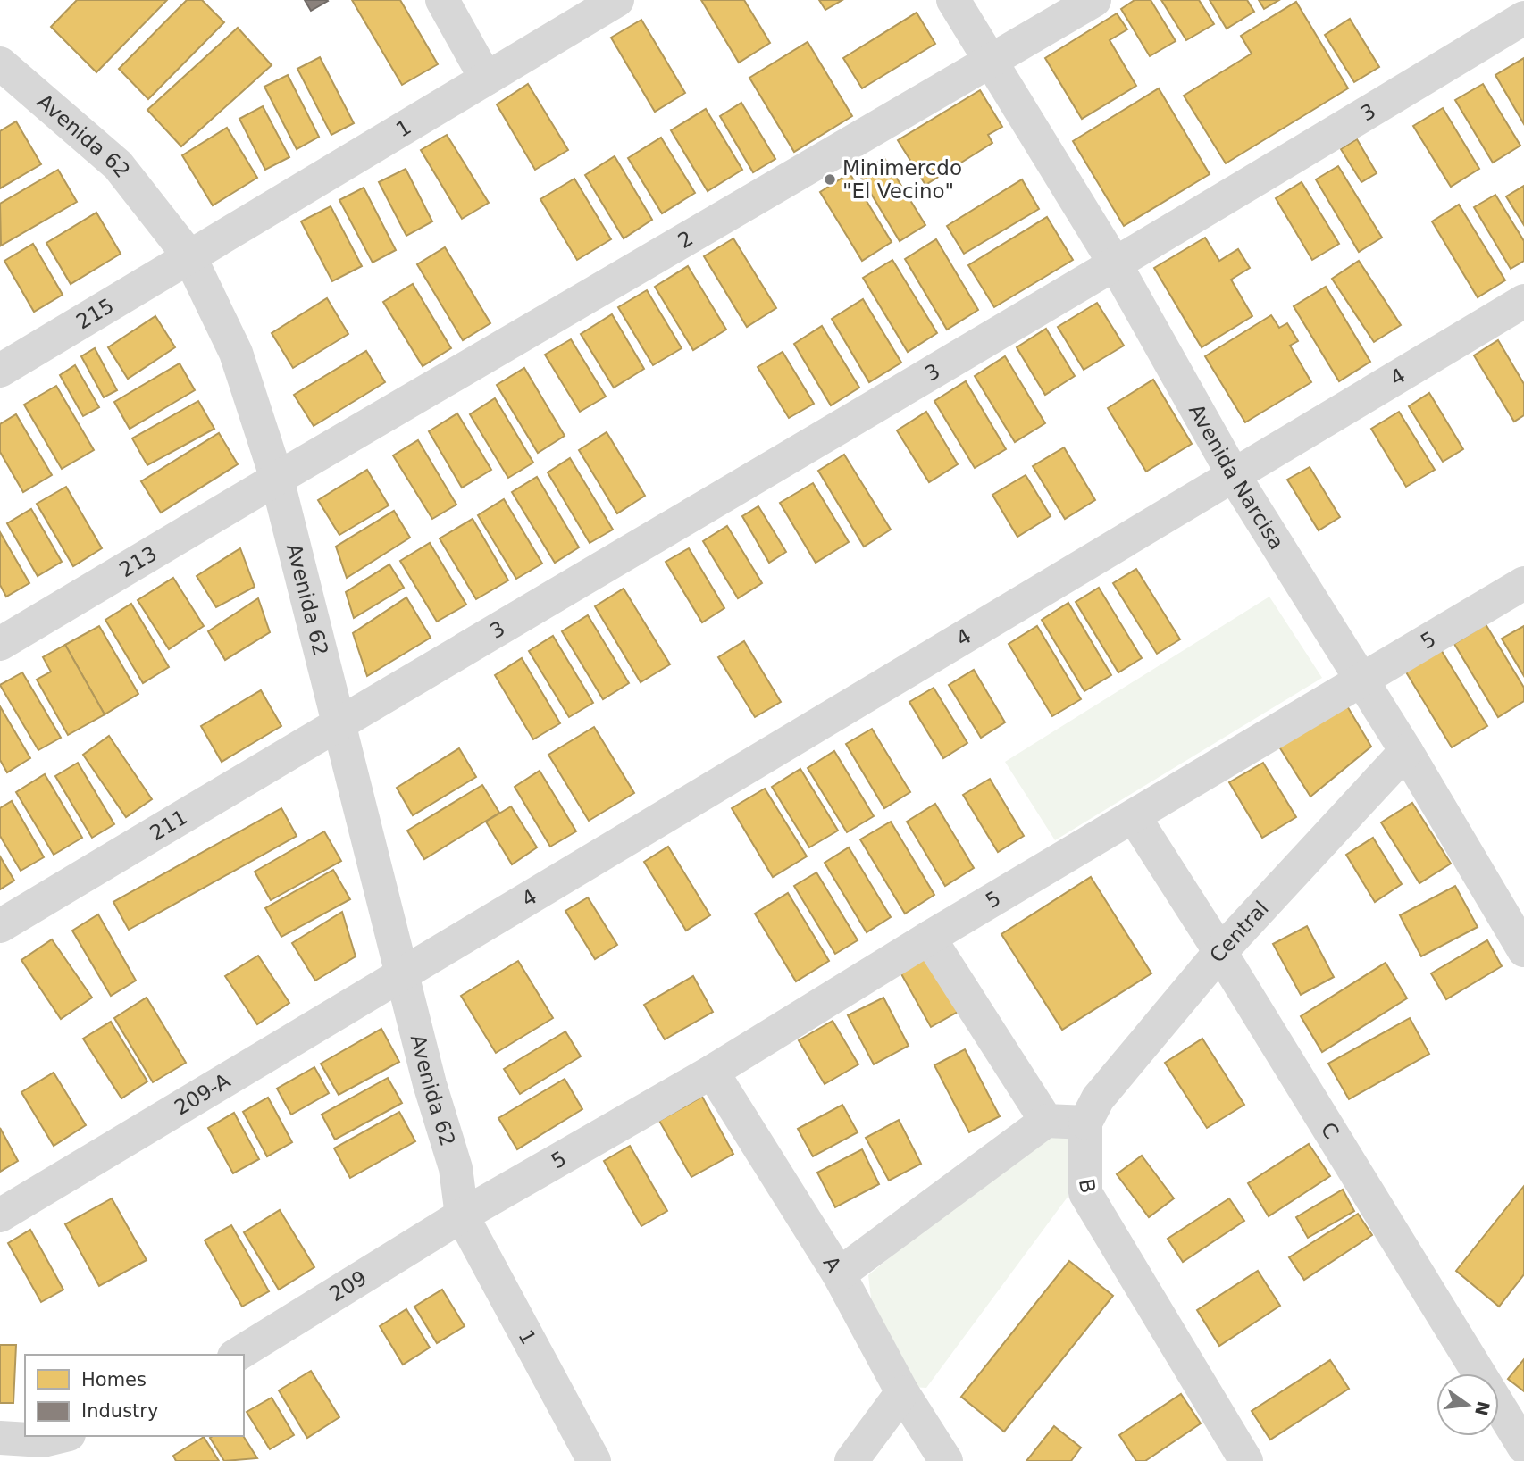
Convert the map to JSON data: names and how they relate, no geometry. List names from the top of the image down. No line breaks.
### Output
{"streets":{"street":["3","1","Avenida 62","2","215","4","Avenida Narcisa","213","5","211","Central","209-A","C","B","A","209"]},"crossings":[["3","Avenida 62"],["3","Avenida Narcisa"],["3","211"],["1","Avenida 62"],["1","215"],["1","5"],["1","209"],["Avenida 62","2"],["Avenida 62","215"],["Avenida 62","4"],["Avenida 62","213"],["Avenida 62","5"],["Avenida 62","211"],["Avenida 62","209-A"],["Avenida 62","209"],["2","Avenida Narcisa"],["2","213"],["4","Avenida Narcisa"],["4","209-A"],["Avenida Narcisa","5"],["Avenida Narcisa","Central"],["5","C"],["5","A"],["5","209"],["Central","C"],["Central","B"]],"places":["Minimercdo \"El Vecino\""],"legend":["Homes","Industry"],"north":"right"}
